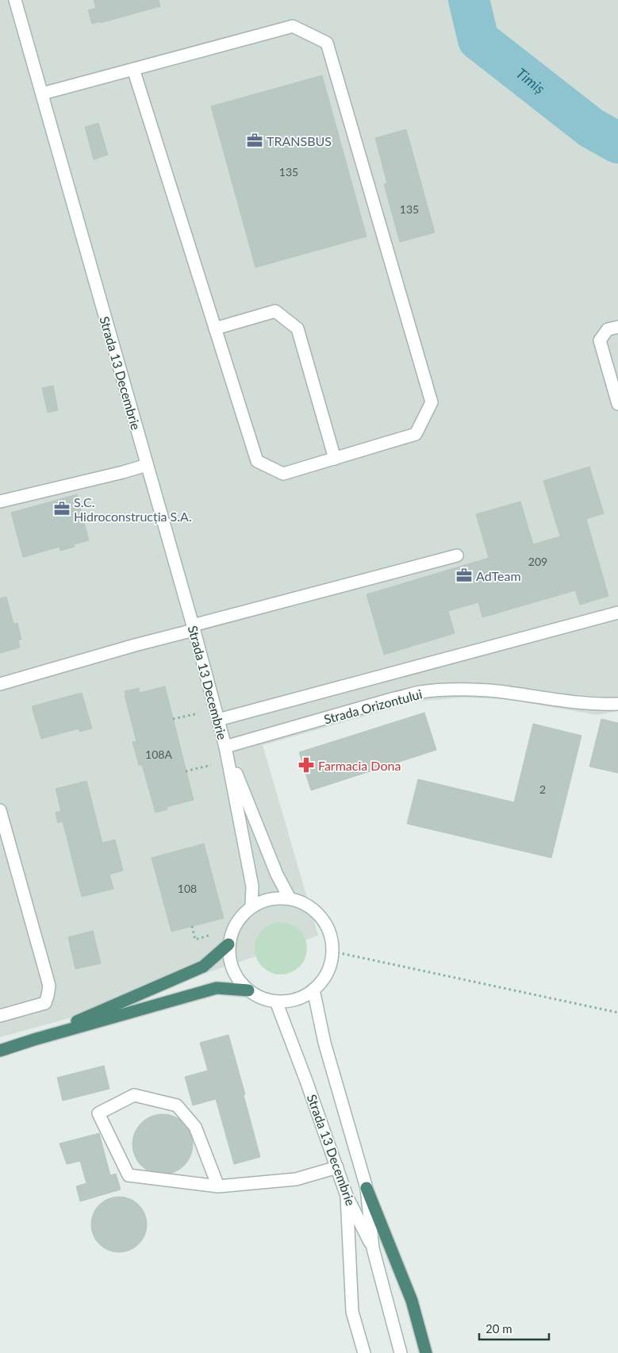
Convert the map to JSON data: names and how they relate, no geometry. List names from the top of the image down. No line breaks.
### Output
{"streets":{"main road":["Strada 13 Decembrie","Strada Orizontului"]},"crossings":[["Strada 13 Decembrie","Strada Orizontului"]],"water":["Timiș"],"places":{"office":["TRANSBUS","S.C. Hidroconstrucția S.A.","AdTeam"],"pharmacy":["Farmacia Dona"]},"house_numbers":["135","135","209","108A","2","108"],"scale_bar":"20 m"}
